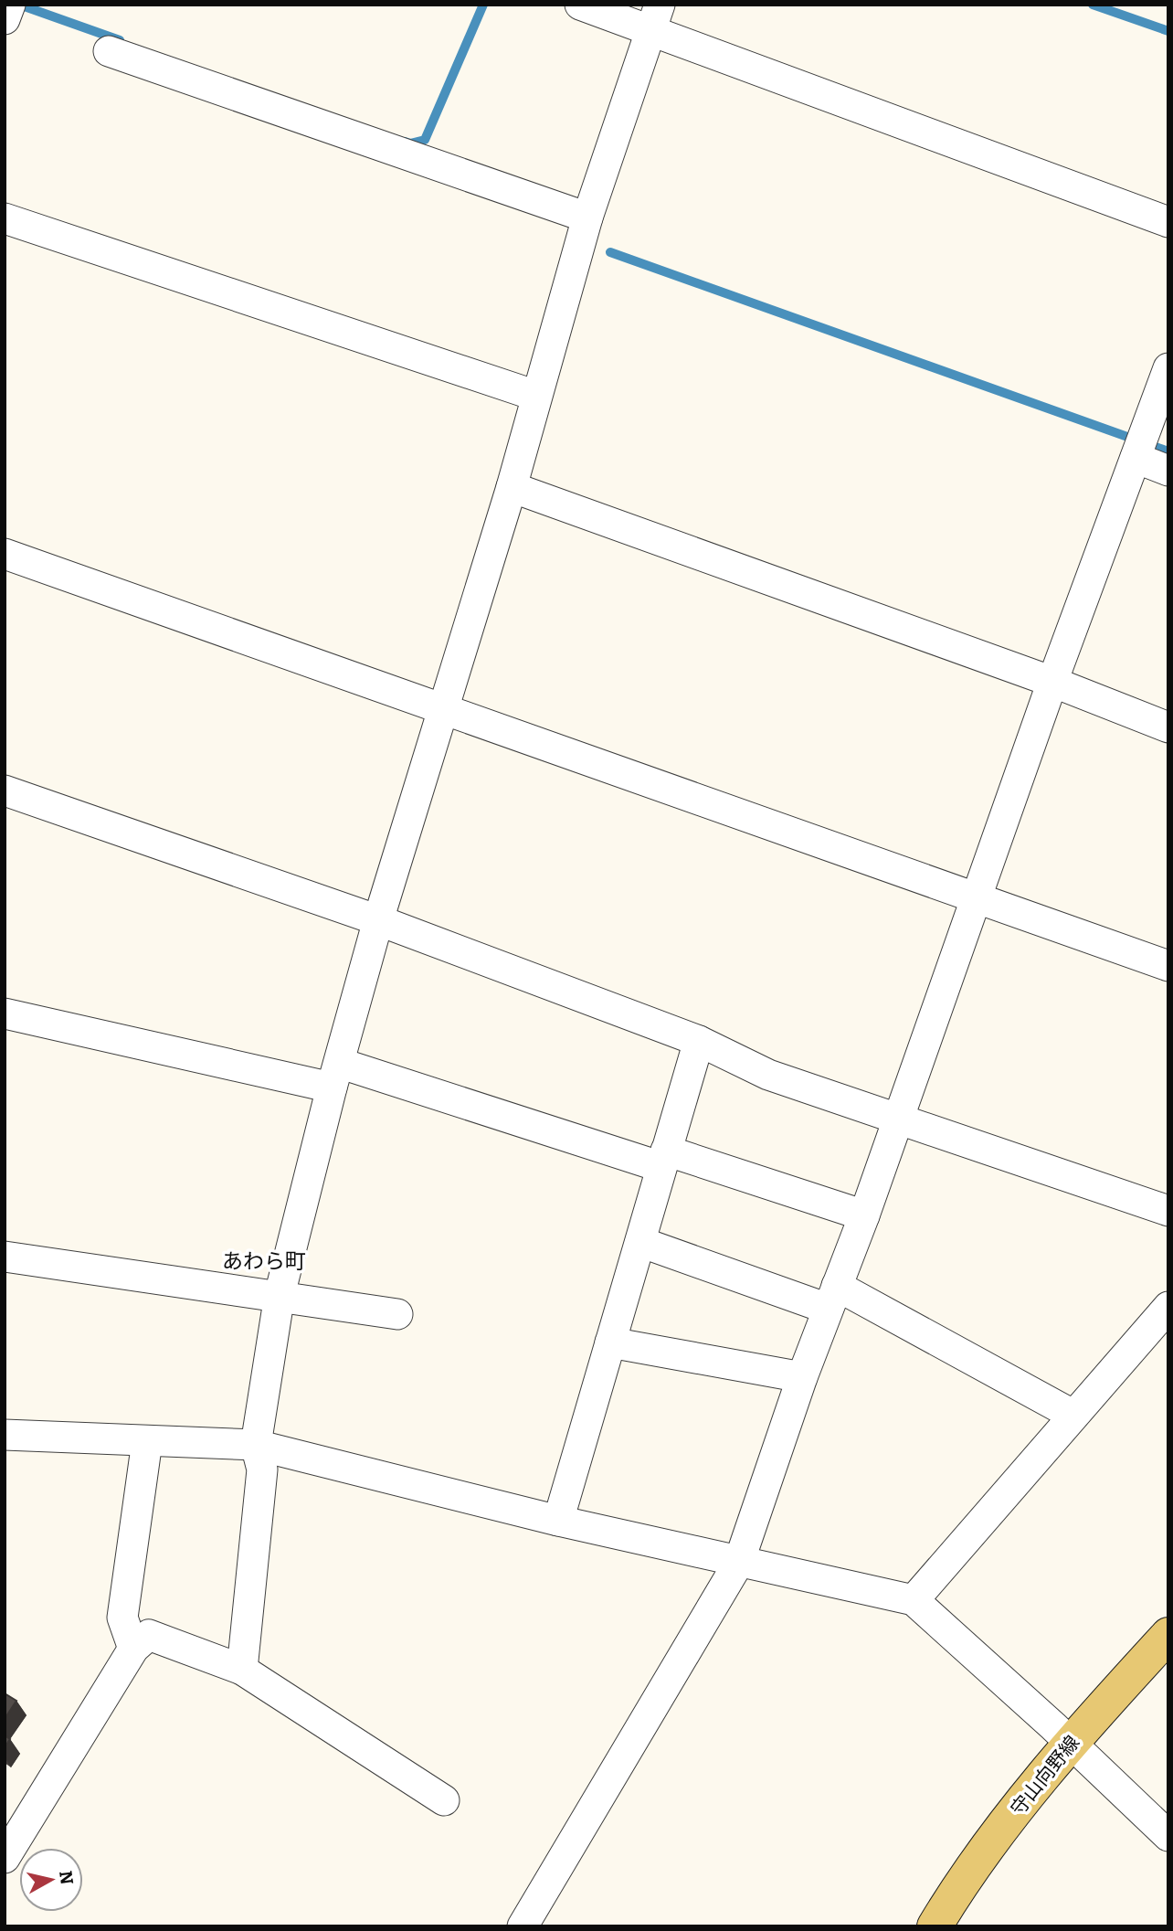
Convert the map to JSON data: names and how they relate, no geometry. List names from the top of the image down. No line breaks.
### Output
{"streets":{"main road":["守山向野線"]},"districts":["あわら町"],"north":"right"}
